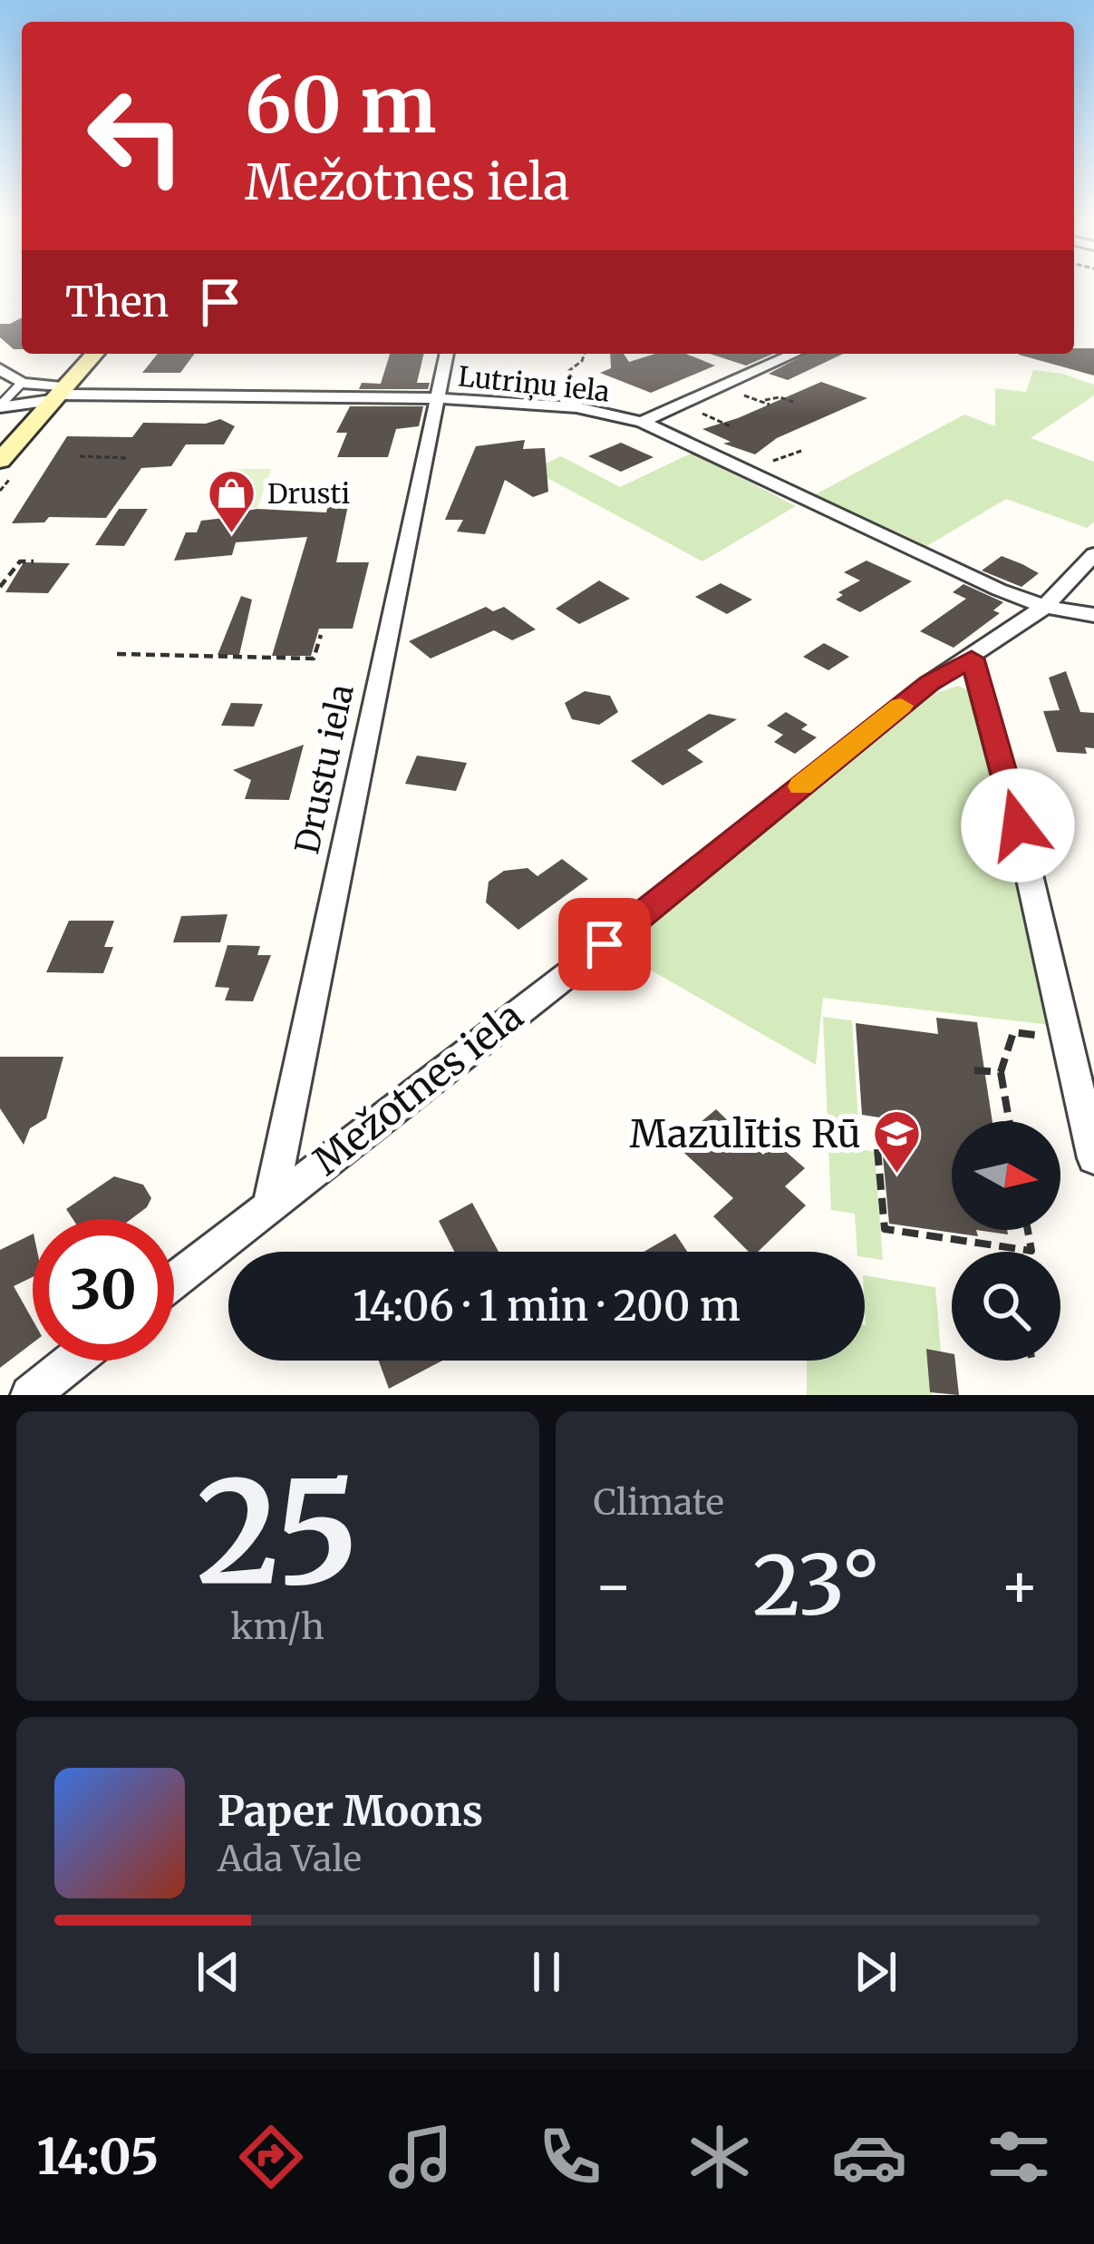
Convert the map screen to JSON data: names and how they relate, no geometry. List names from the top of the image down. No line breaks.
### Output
{"streets":{"street":["Lutriņu iela","Drustu iela","Mežotnes iela"]},"crossings":[["Lutriņu iela","Drustu iela"],["Lutriņu iela","Mežotnes iela"],["Drustu iela","Mežotnes iela"]],"places":{"shop":["Drusti"],"school or university":["Mazulītis Rū"]},"north":"right","page":{"turn":["60 m","Mežotnes iela"],"then":"Then","limit":"30","trip":"14:06 · 1 min · 200 m","tile":[["25","km/h"],"Climate"],"heat":["−","23°","+"],"song":["Paper Moons","Ada Vale"],"tabs":"14:05"}}
